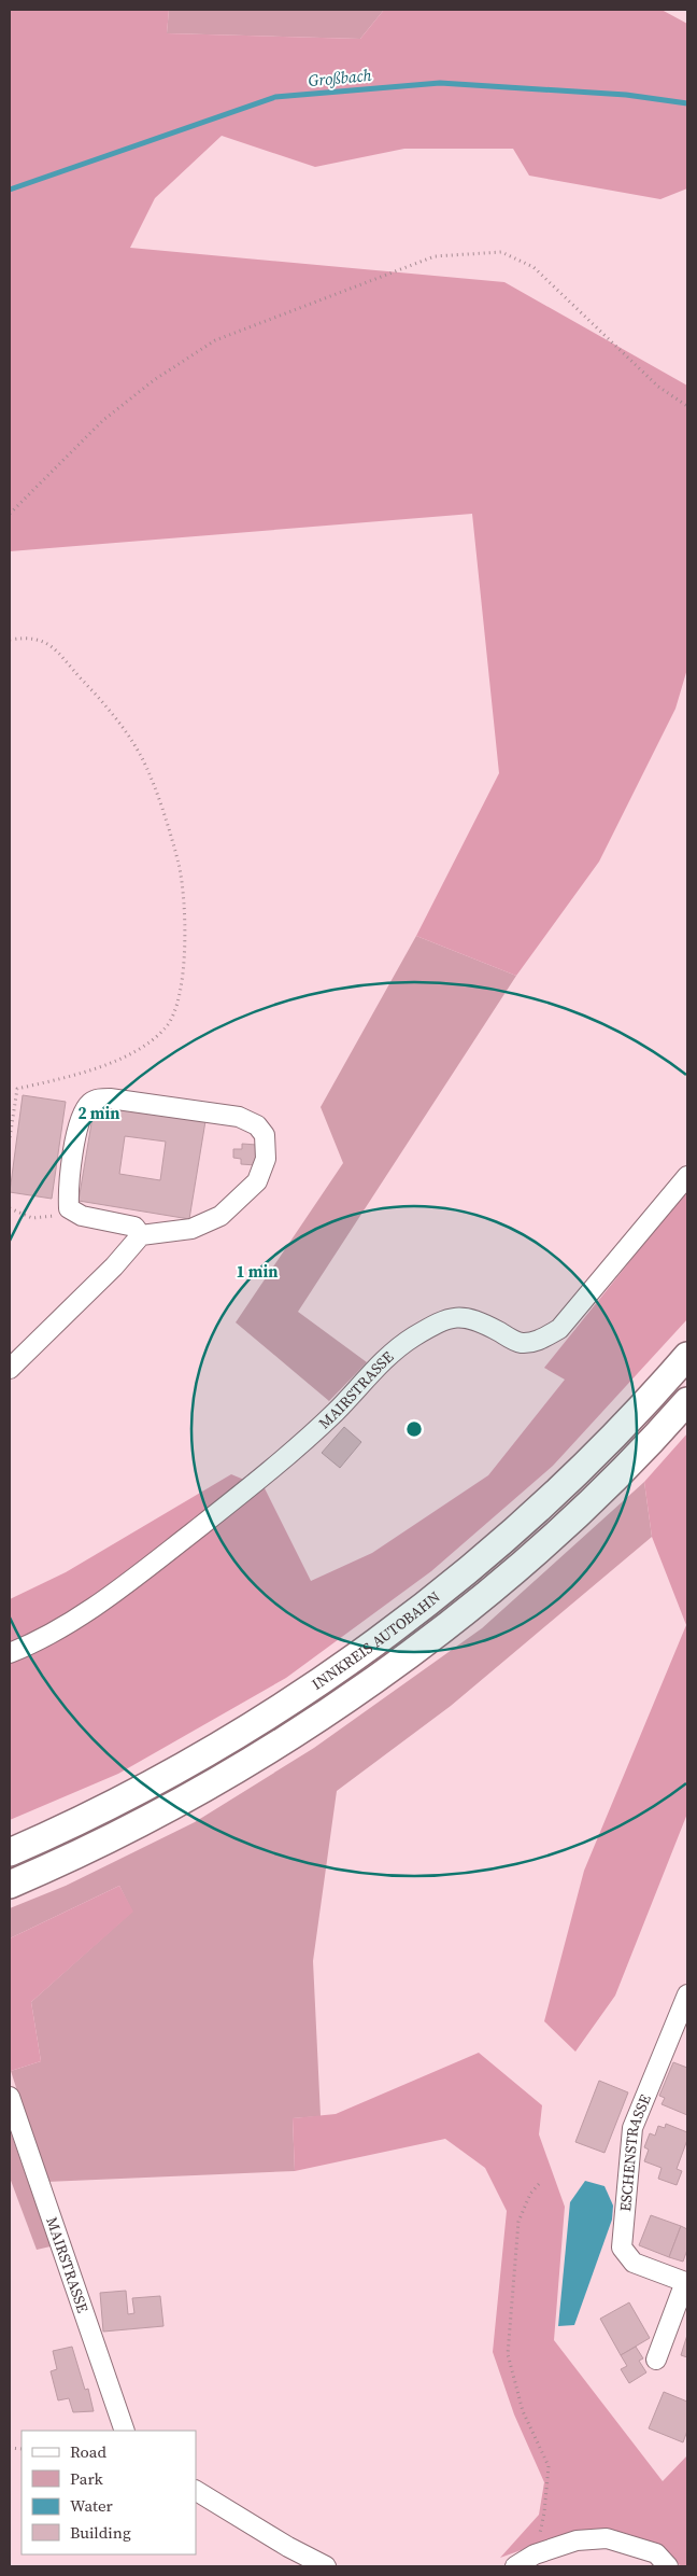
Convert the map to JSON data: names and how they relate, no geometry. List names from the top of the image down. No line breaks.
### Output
{"streets":{"highway":["INNKREIS AUTOBAHN"],"street":["MAIRSTRASSE","ESCHENSTRASSE"]},"water":["Großbach"],"legend":["Road","Park","Water","Building"],"rings":["2 min","1 min"]}
